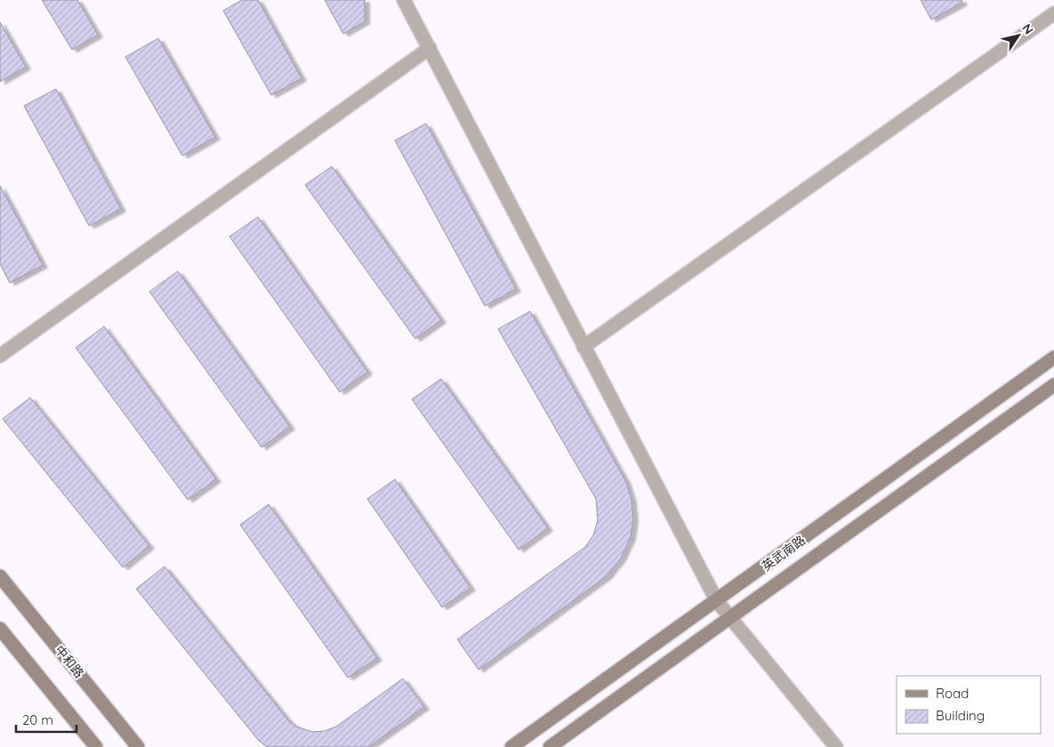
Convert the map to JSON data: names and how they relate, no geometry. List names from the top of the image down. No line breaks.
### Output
{"streets":{"main road":["英武南路","中和路"]},"legend":["Road","Building"],"scale_bar":"20 m","north":"top right"}
